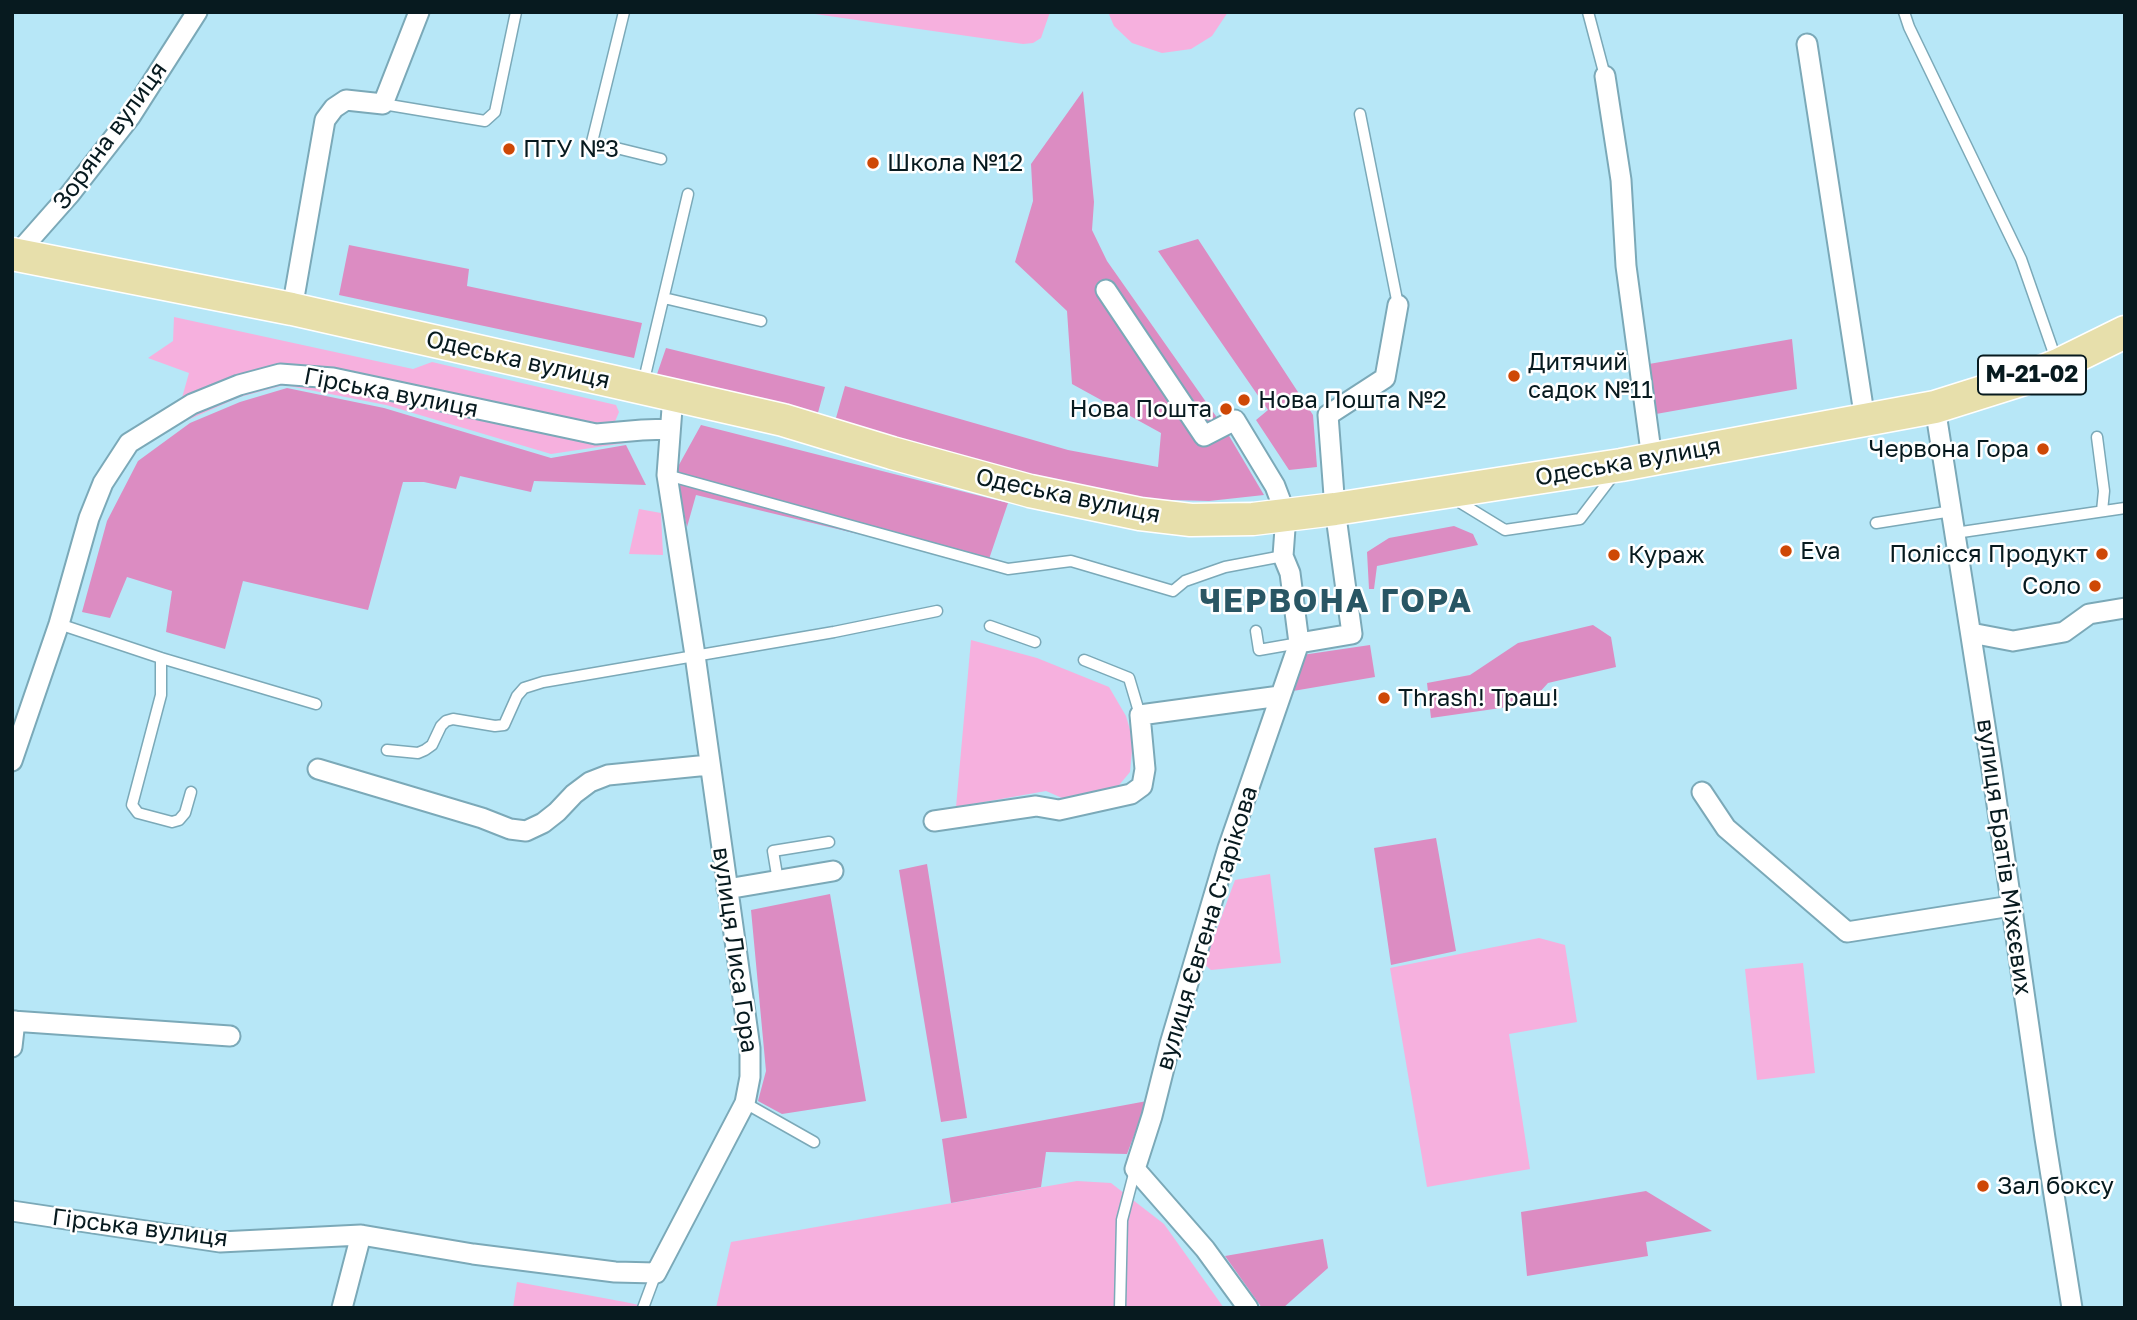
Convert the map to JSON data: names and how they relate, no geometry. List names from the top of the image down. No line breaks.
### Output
{"streets":{"main road":["Одеська вулиця","М-21-02"],"street":["Зоряна вулиця","Гірська вулиця","вулиця Братів Міхєєвих","вулиця Євгена Старікова","вулиця Лиса Гора"]},"crossings":[["Зоряна вулиця","Одеська вулиця"],["Одеська вулиця","вулиця Братів Міхєєвих"],["Одеська вулиця","вулиця Євгена Старікова"],["Одеська вулиця","вулиця Лиса Гора"],["Гірська вулиця","вулиця Лиса Гора"]],"districts":["ЧЕРВОНА ГОРА"],"places":["ПТУ №3","Школа №12","Дитячий садок №11","Нова Пошта №2","Нова Пошта","Червона Гора","Eva","Полісся Продукт","Кураж","Соло","Thrash! Траш!","Зал боксу"]}
